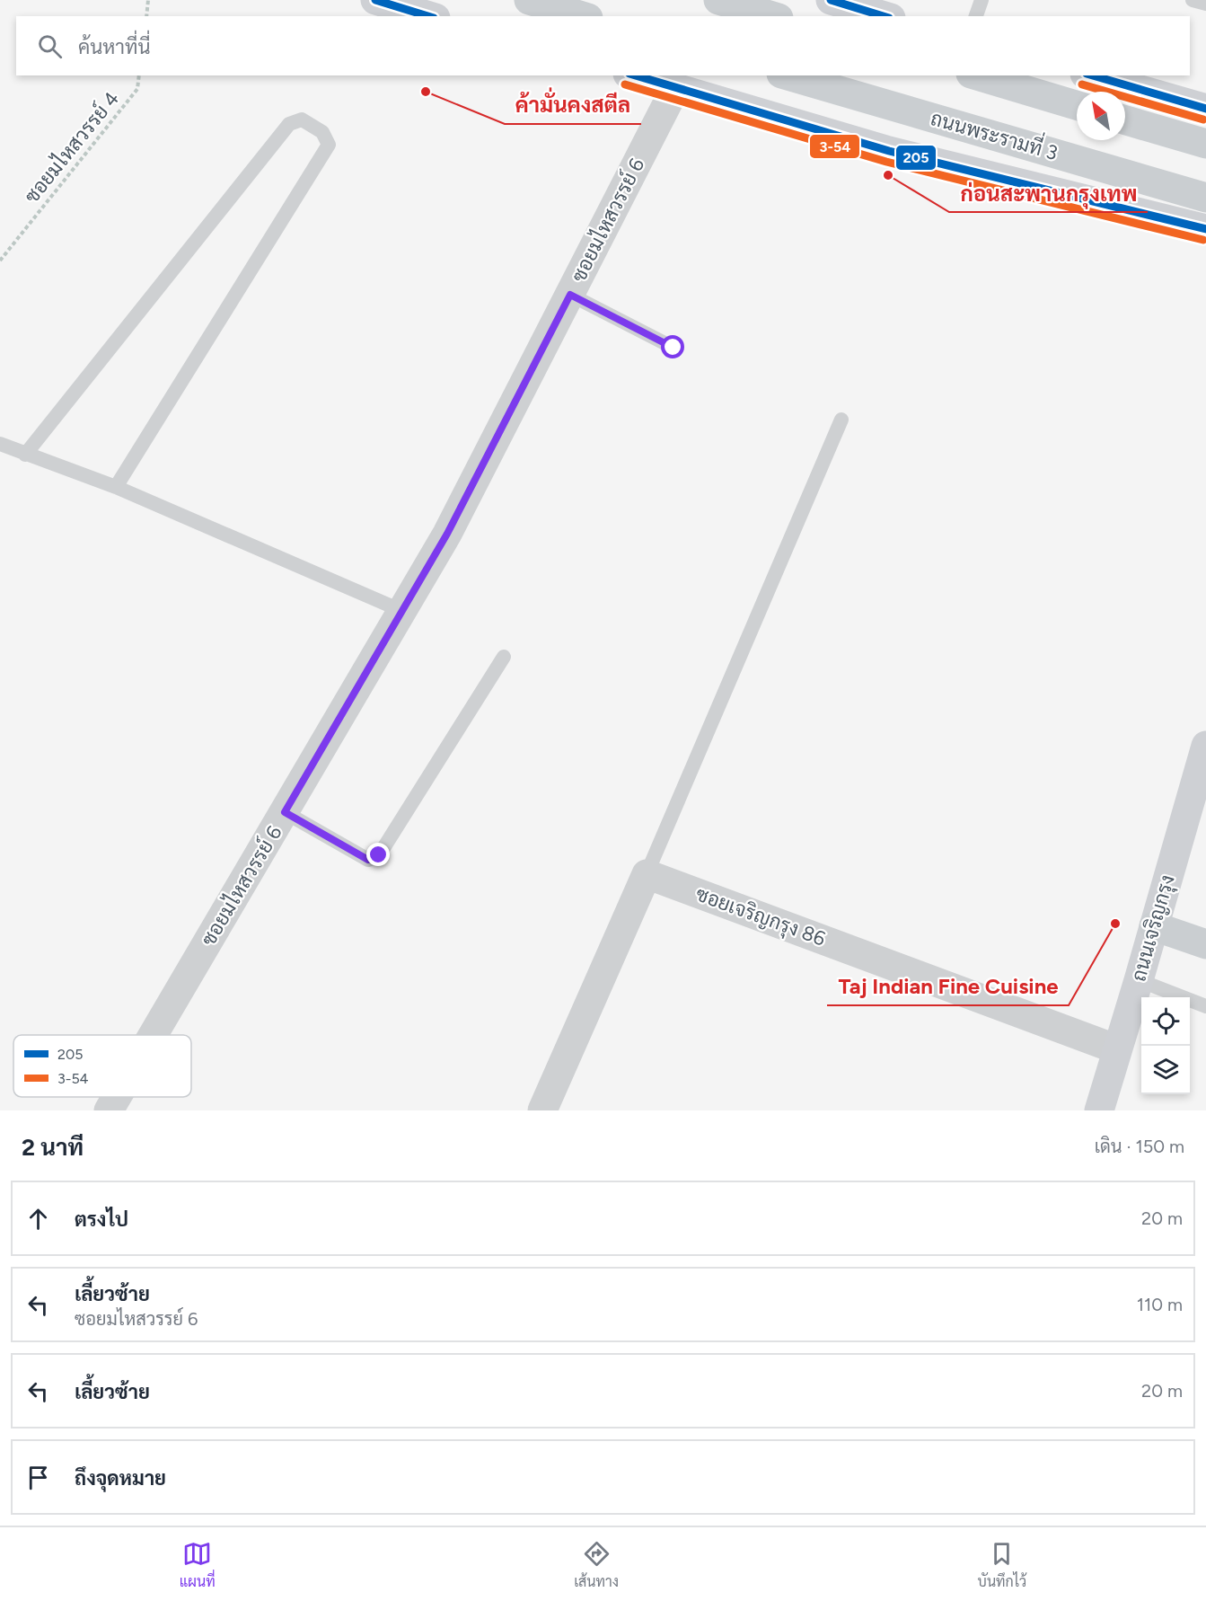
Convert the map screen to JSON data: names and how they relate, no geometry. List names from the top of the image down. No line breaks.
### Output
{"streets":{"main road":["ถนนพระรามที่ 3","ถนนเจริญกรุง"],"street":["ซอยมไหสวรรย์ 6","ซอยเจริญกรุง 86"],"path":["ซอยมไหสวรรย์ 4"]},"crossings":[["ซอยเจริญกรุง 86","ถนนเจริญกรุง"]],"places":["ค้ามั่นคงสตีล","ก่อนสะพานกรุงเทพ","Taj Indian Fine Cuisine"],"lines":["transit line 205","transit line 3-54"],"legend":["205","3-54"],"north":"top left","page":{"search":"ค้นหาที่นี่","heading":["2 นาที","เดิน · 150 m"],"list":[["ตรงไป","20 m"],["เลี้ยวซ้าย","ซอยมไหสวรรย์ 6","110 m"],["เลี้ยวซ้าย","20 m"],"ถึงจุดหมาย"],"nav":["แผนที่","เส้นทาง","บันทึกไว้"]}}
